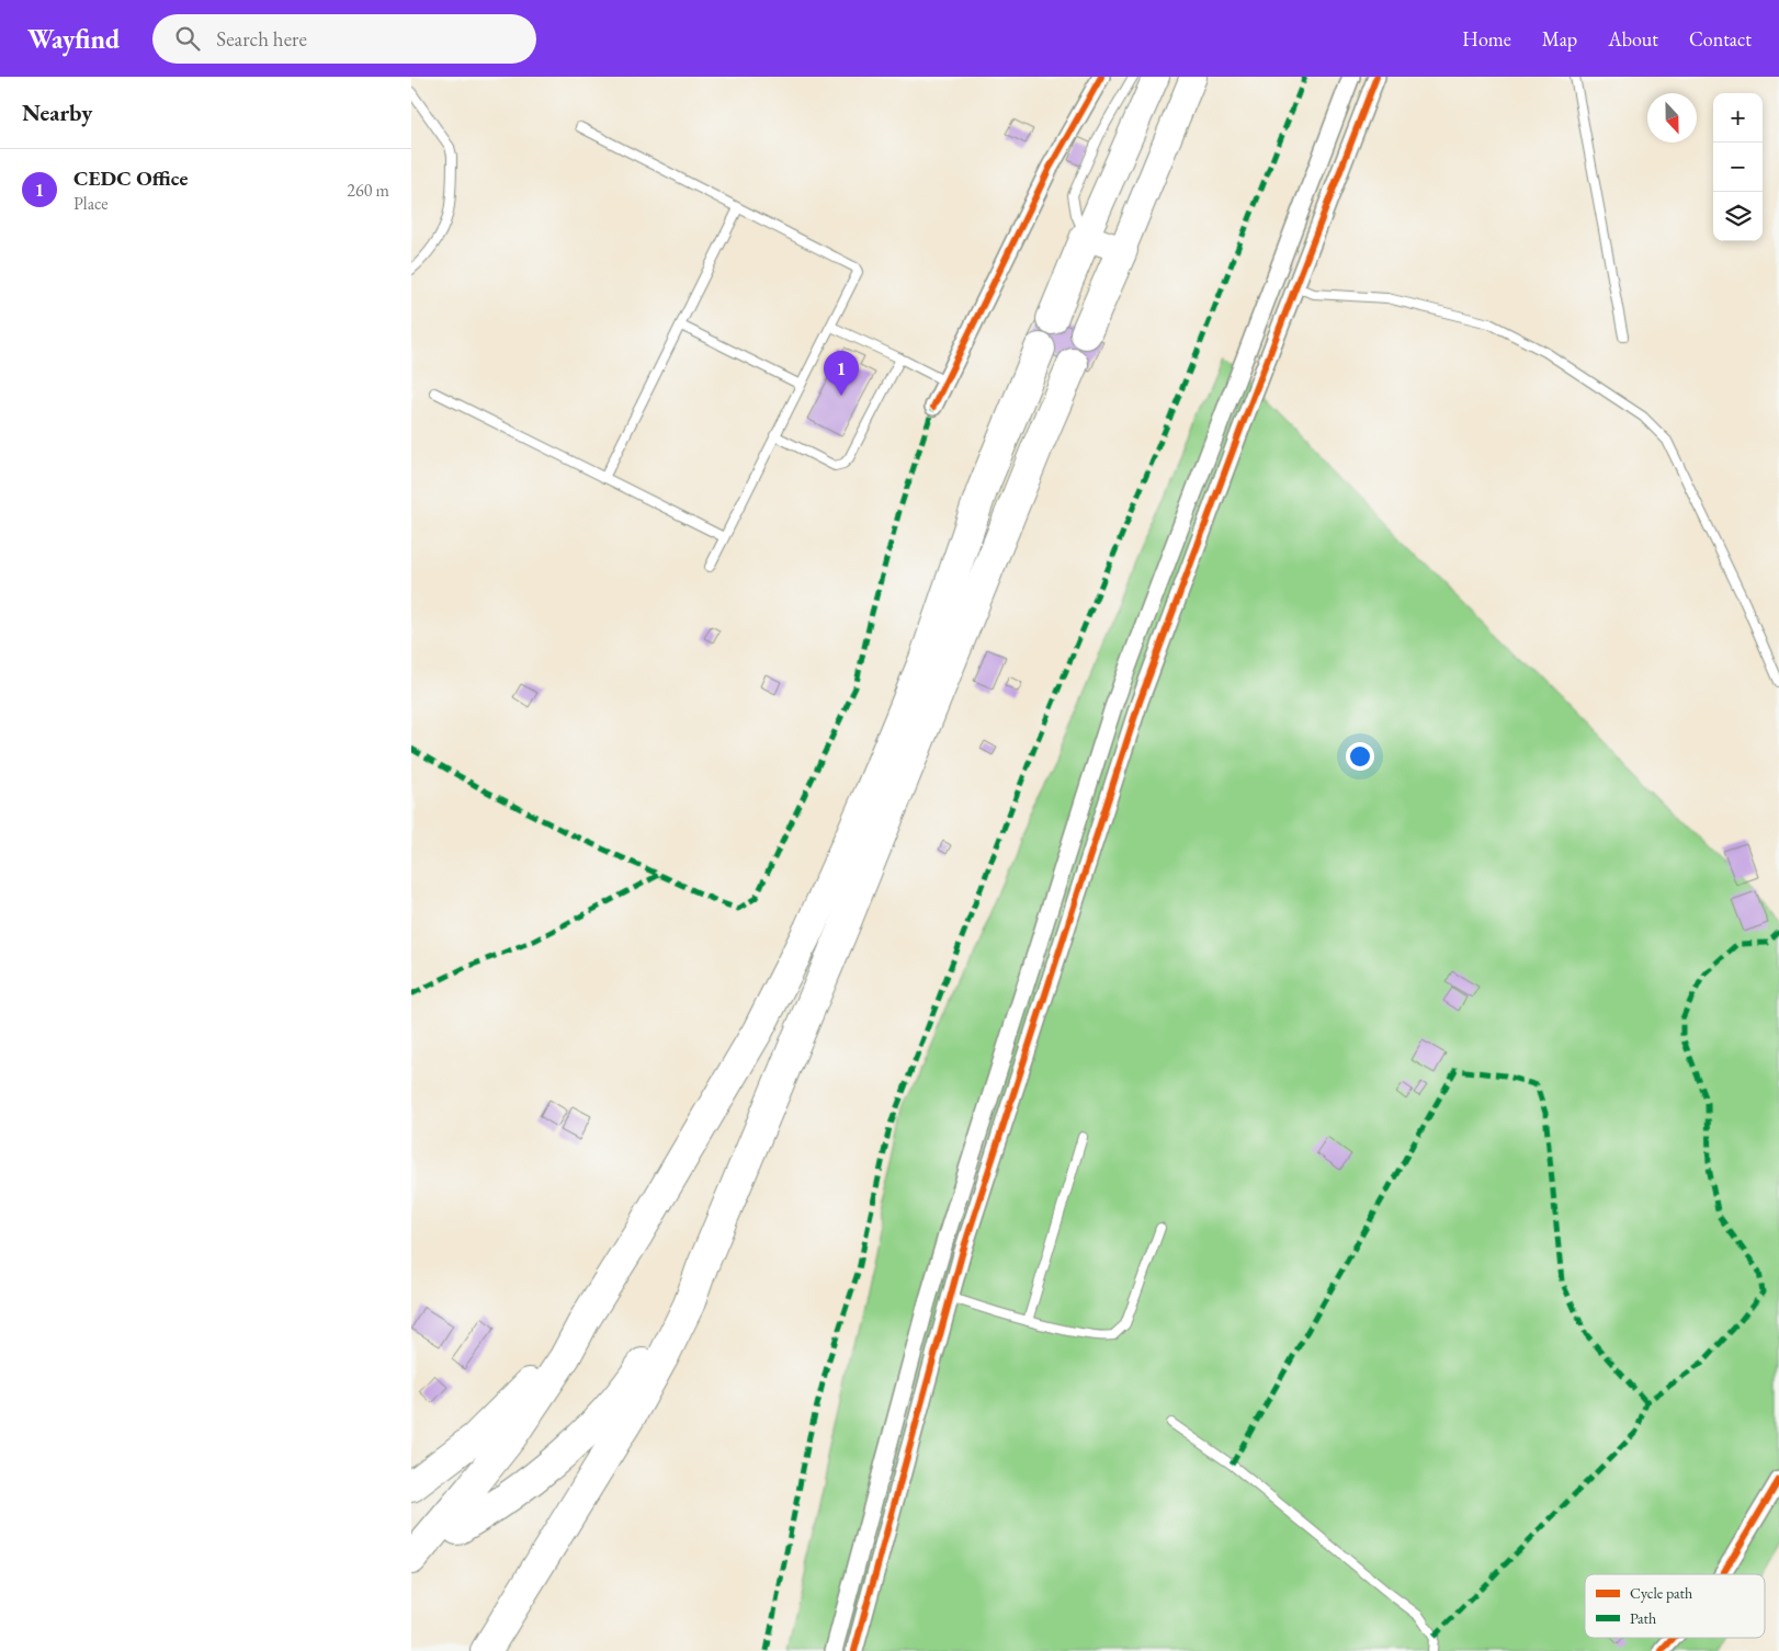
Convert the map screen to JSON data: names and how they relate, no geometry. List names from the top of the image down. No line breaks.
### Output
{"legend":["Cycle path","Path"],"north":"bottom","page":{"header":"Wayfind","search":"Search here","nav":["Home","Map","About","Contact"],"heading":"Nearby","map_buttons":["+","−"],"list":[{"mark":"1","name":"CEDC Office","note":"Place","value":"260 m"}],"pins":"1"}}
